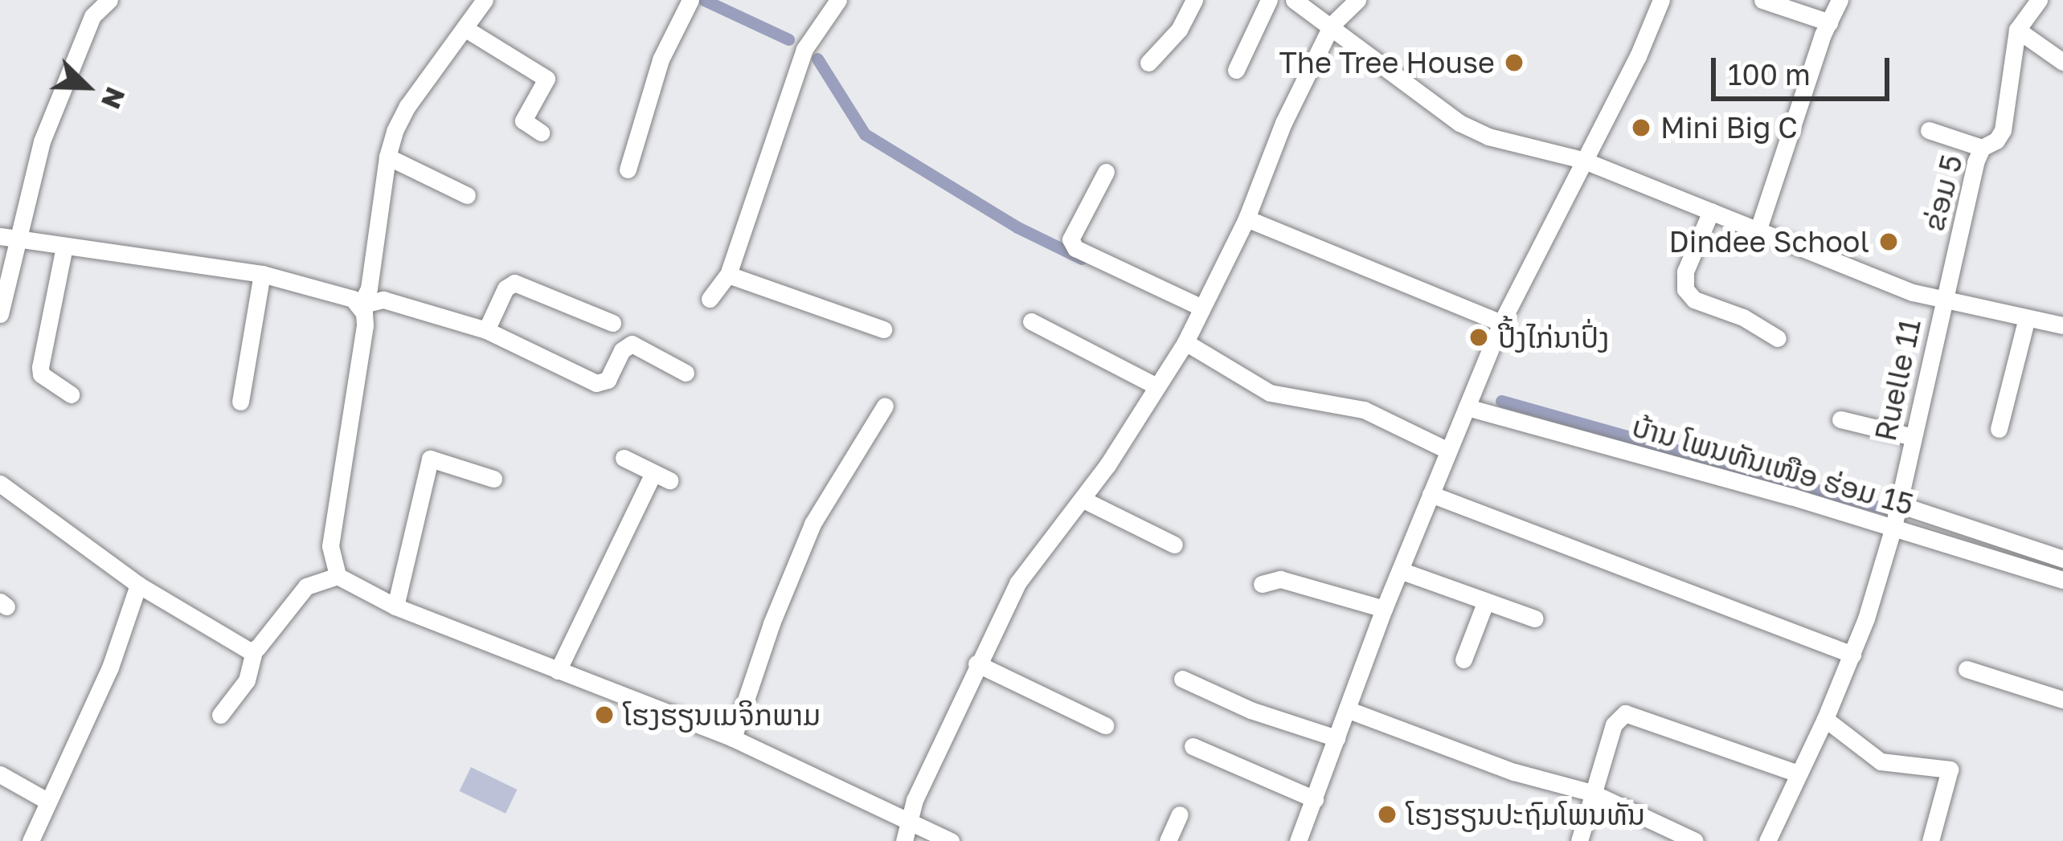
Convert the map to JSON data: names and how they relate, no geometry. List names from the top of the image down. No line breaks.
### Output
{"streets":{"street":["ຂ່ອມ 5","Ruelle 11","ບ້ານ ໂພນທັນເໜືອ ຮ່ອມ 15"]},"crossings":[["ຂ່ອມ 5","Ruelle 11"],["Ruelle 11","ບ້ານ ໂພນທັນເໜືອ ຮ່ອມ 15"]],"places":["The Tree House","Mini Big C","Dindee School","ປີ້ງໄກ່ນາປົ່ງ","ໂຮງຮຽນເມຈິກພາມ","ໂຮງຮຽນປະຖົມໂພນທັນ"],"scale_bar":"100 m","north":"bottom right"}
